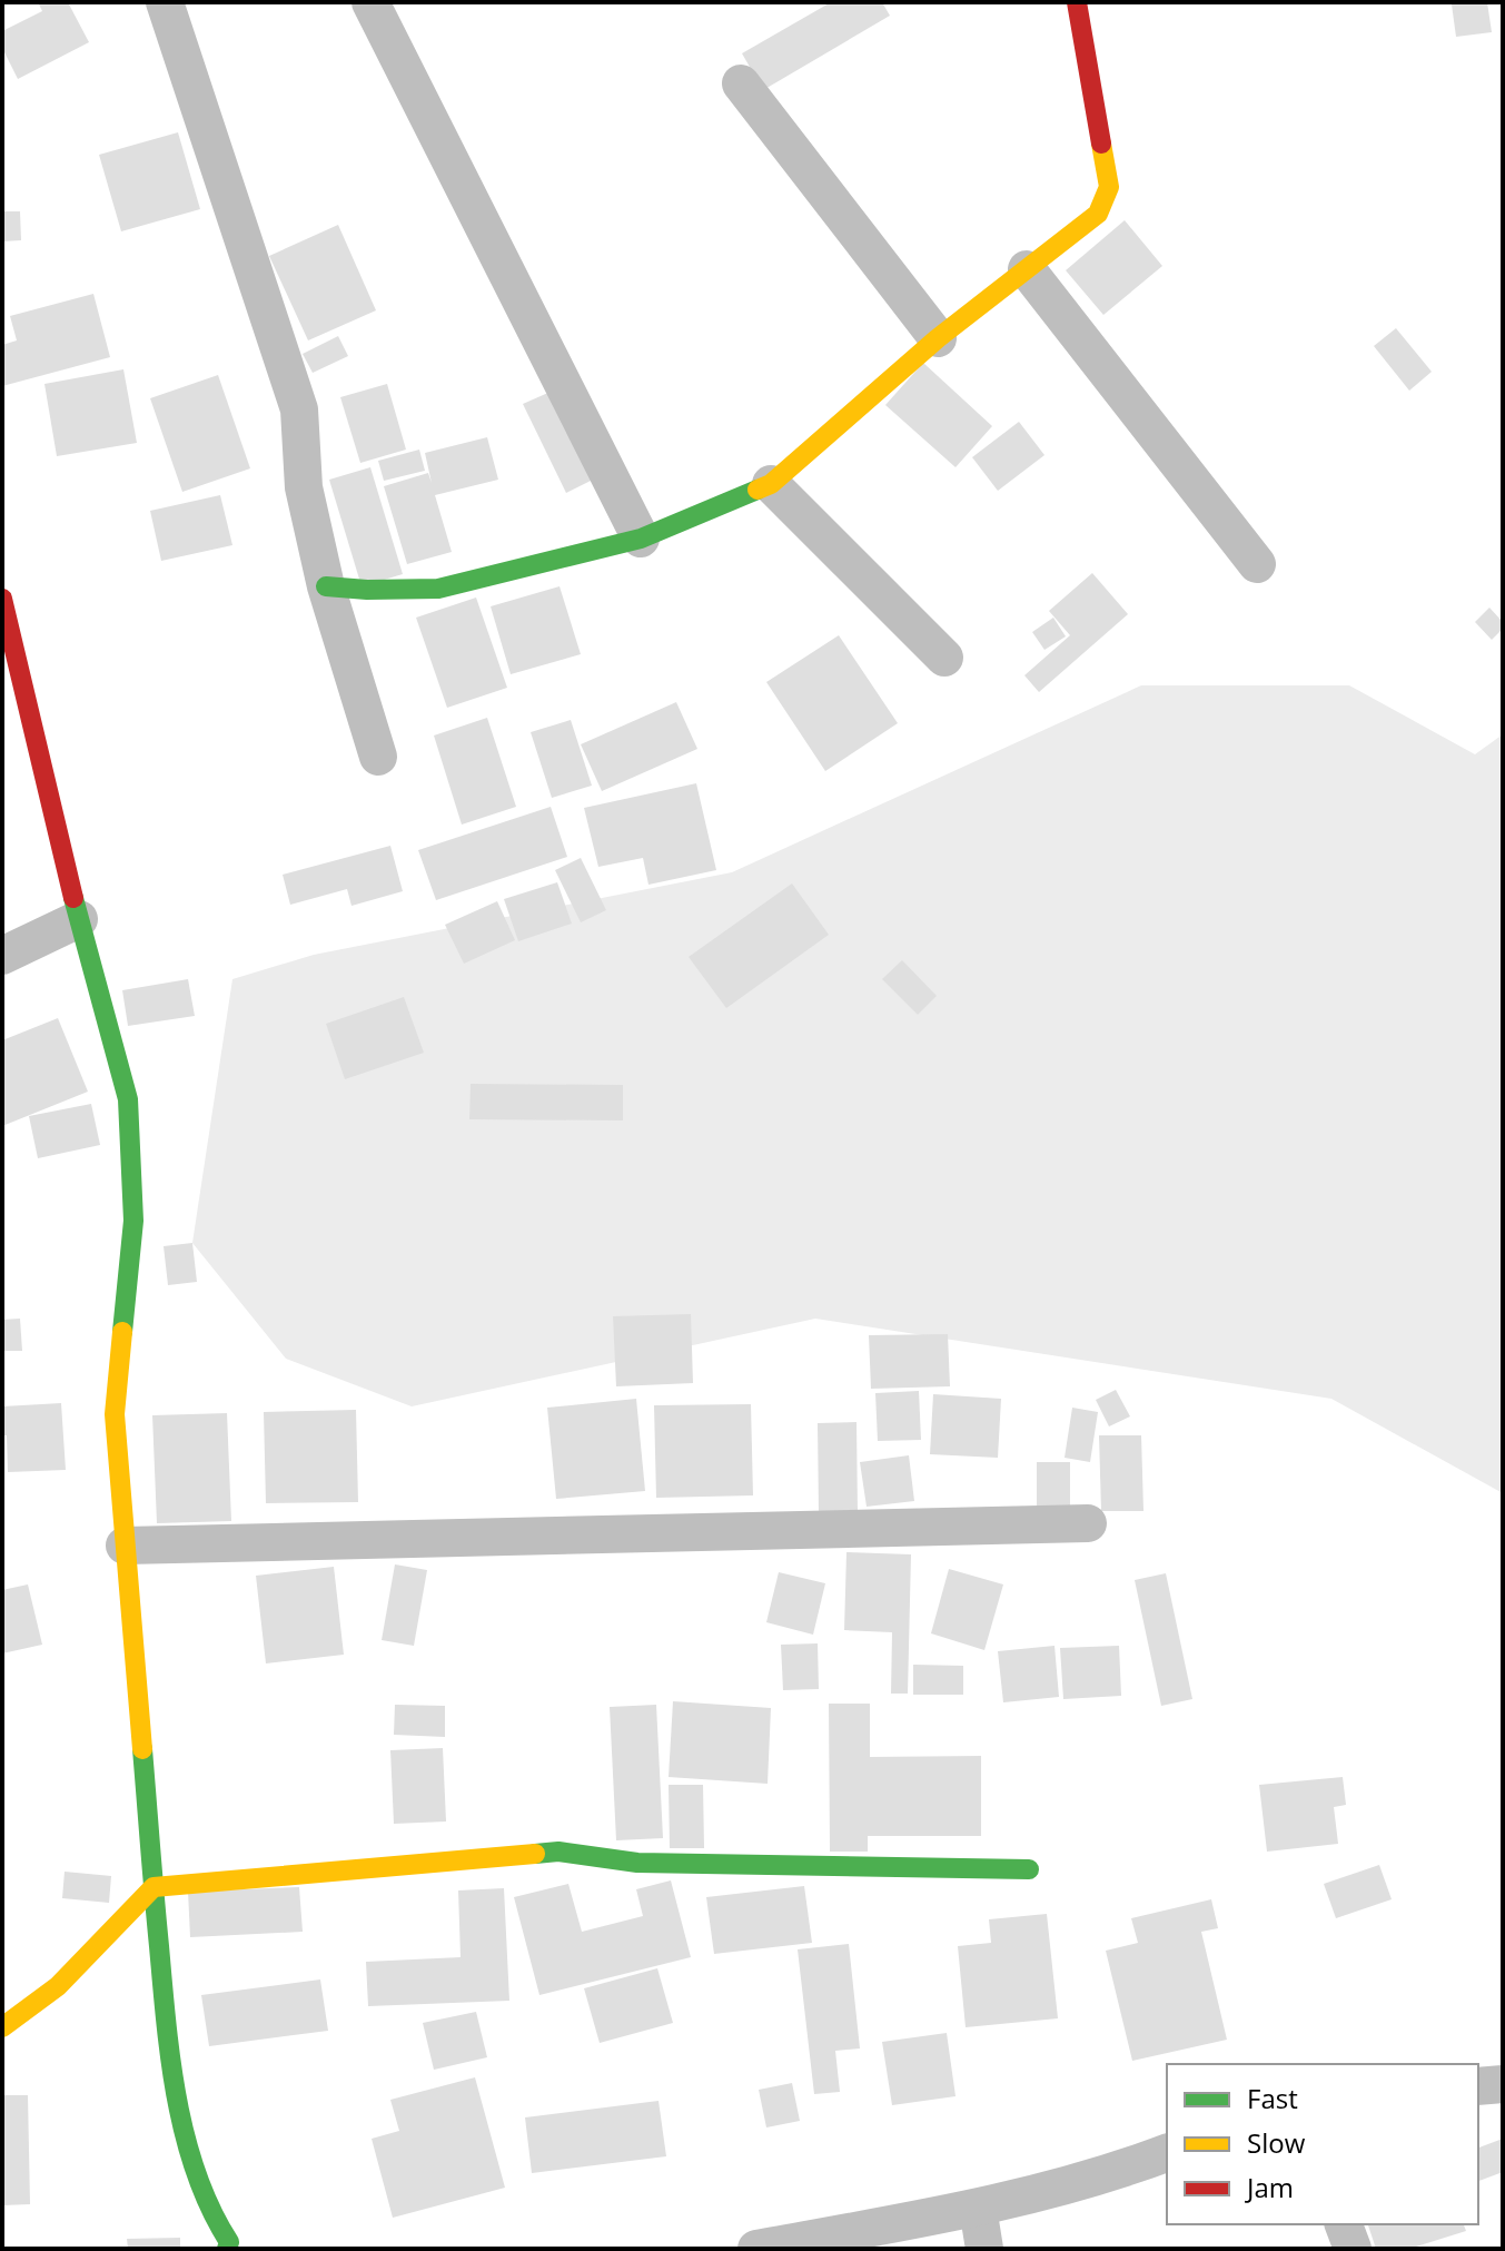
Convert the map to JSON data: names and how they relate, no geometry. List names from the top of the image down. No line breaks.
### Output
{"legend":["Fast","Slow","Jam"]}
